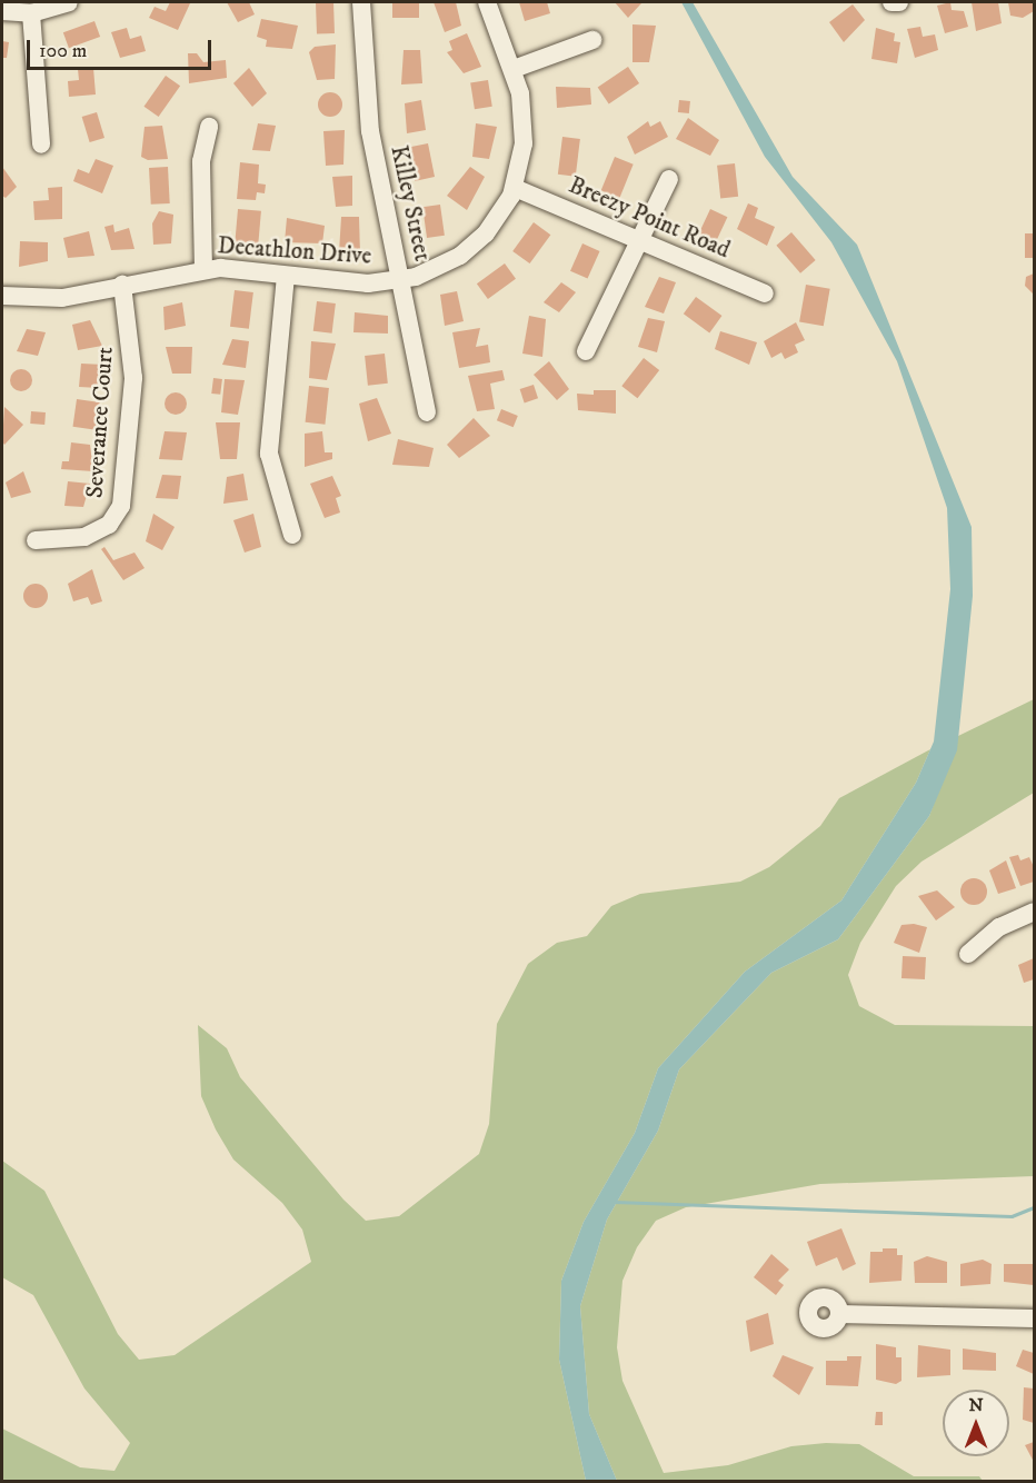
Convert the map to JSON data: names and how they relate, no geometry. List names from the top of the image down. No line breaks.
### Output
{"streets":{"street":["Killey Street","Breezy Point Road","Decathlon Drive","Severance Court"]},"crossings":[["Killey Street","Decathlon Drive"],["Breezy Point Road","Decathlon Drive"],["Decathlon Drive","Severance Court"]],"scale_bar":"100 m","north":"top"}
